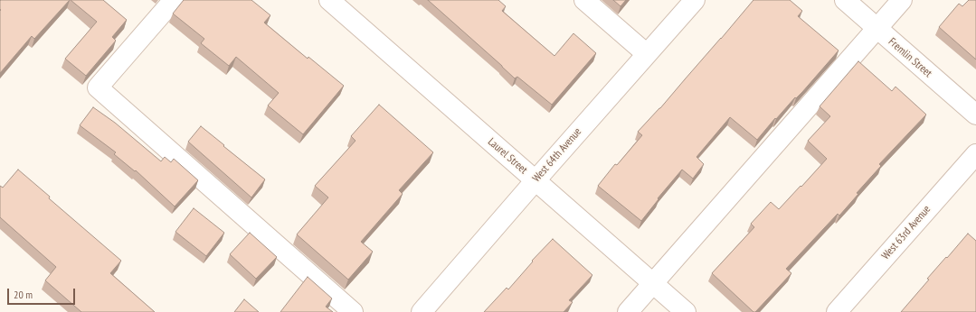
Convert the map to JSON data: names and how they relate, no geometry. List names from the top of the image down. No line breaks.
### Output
{"streets":{"street":["Fremlin Street","West 64th Avenue","Laurel Street","West 63rd Avenue"]},"crossings":[["West 64th Avenue","Laurel Street"]],"scale_bar":"20 m"}
